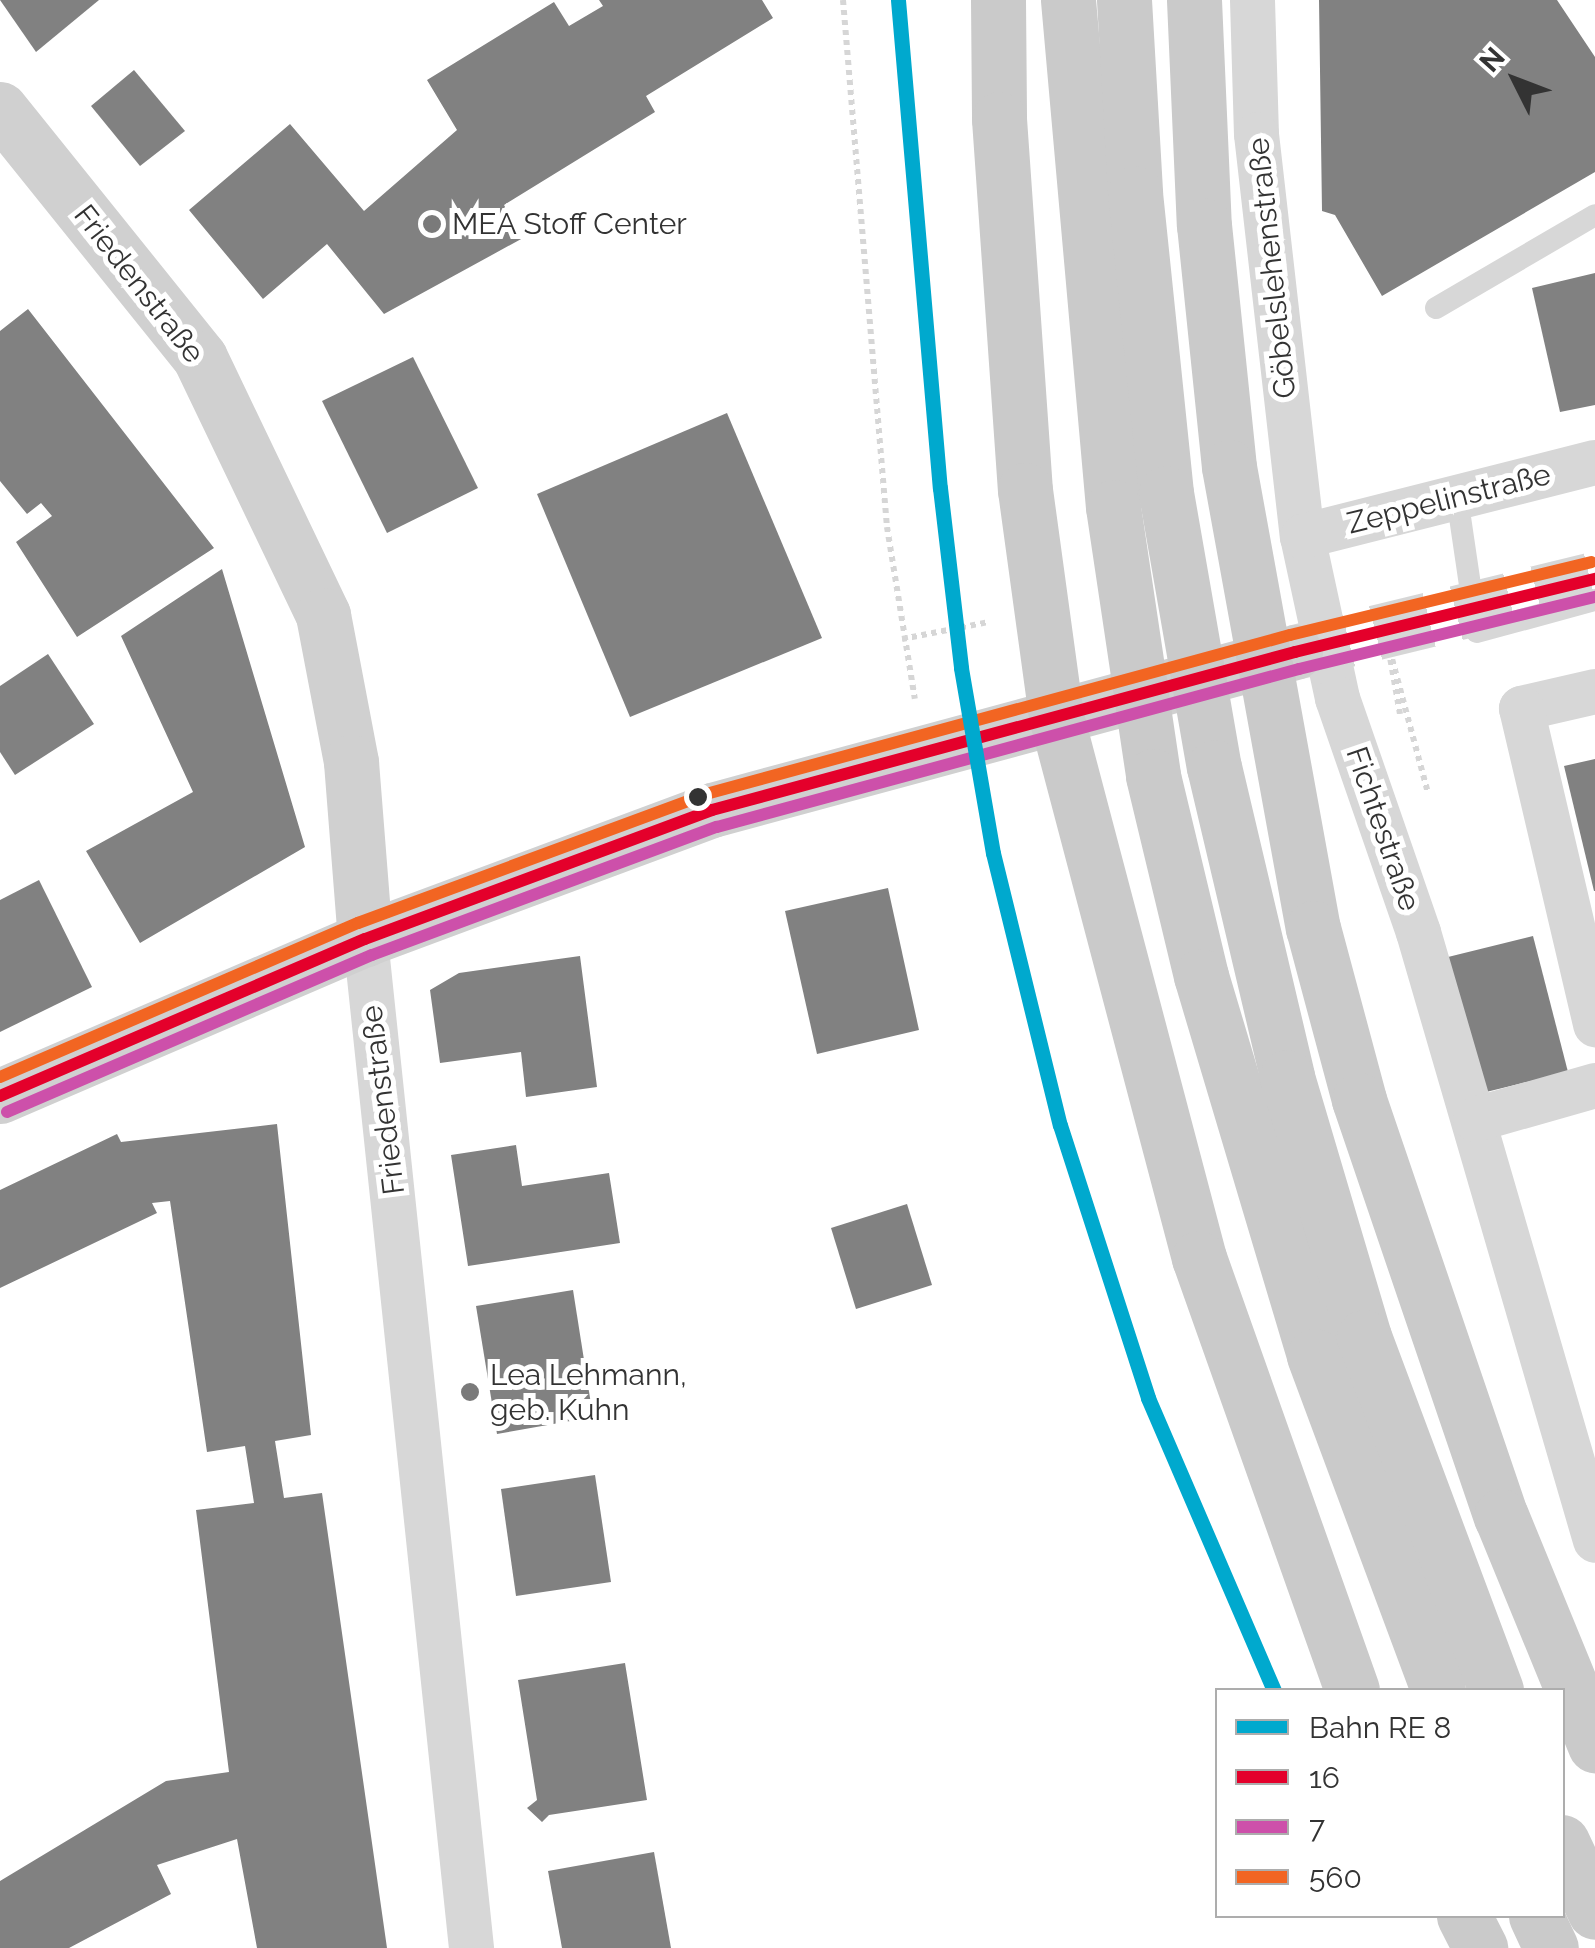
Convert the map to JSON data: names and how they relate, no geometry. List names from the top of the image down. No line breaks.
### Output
{"streets":{"street":["Göbelslehenstraße","Friedenstraße","Zeppelinstraße","Fichtestraße"]},"crossings":[["Göbelslehenstraße","Zeppelinstraße"],["Göbelslehenstraße","Fichtestraße"],["Zeppelinstraße","Fichtestraße"]],"places":["MEA Stoff Center","Lea Lehmann, geb. Kuhn"],"lines":["transit line 560","transit line 16","transit line 7"],"legend":["Bahn RE 8","16","7","560"],"north":"top left"}
